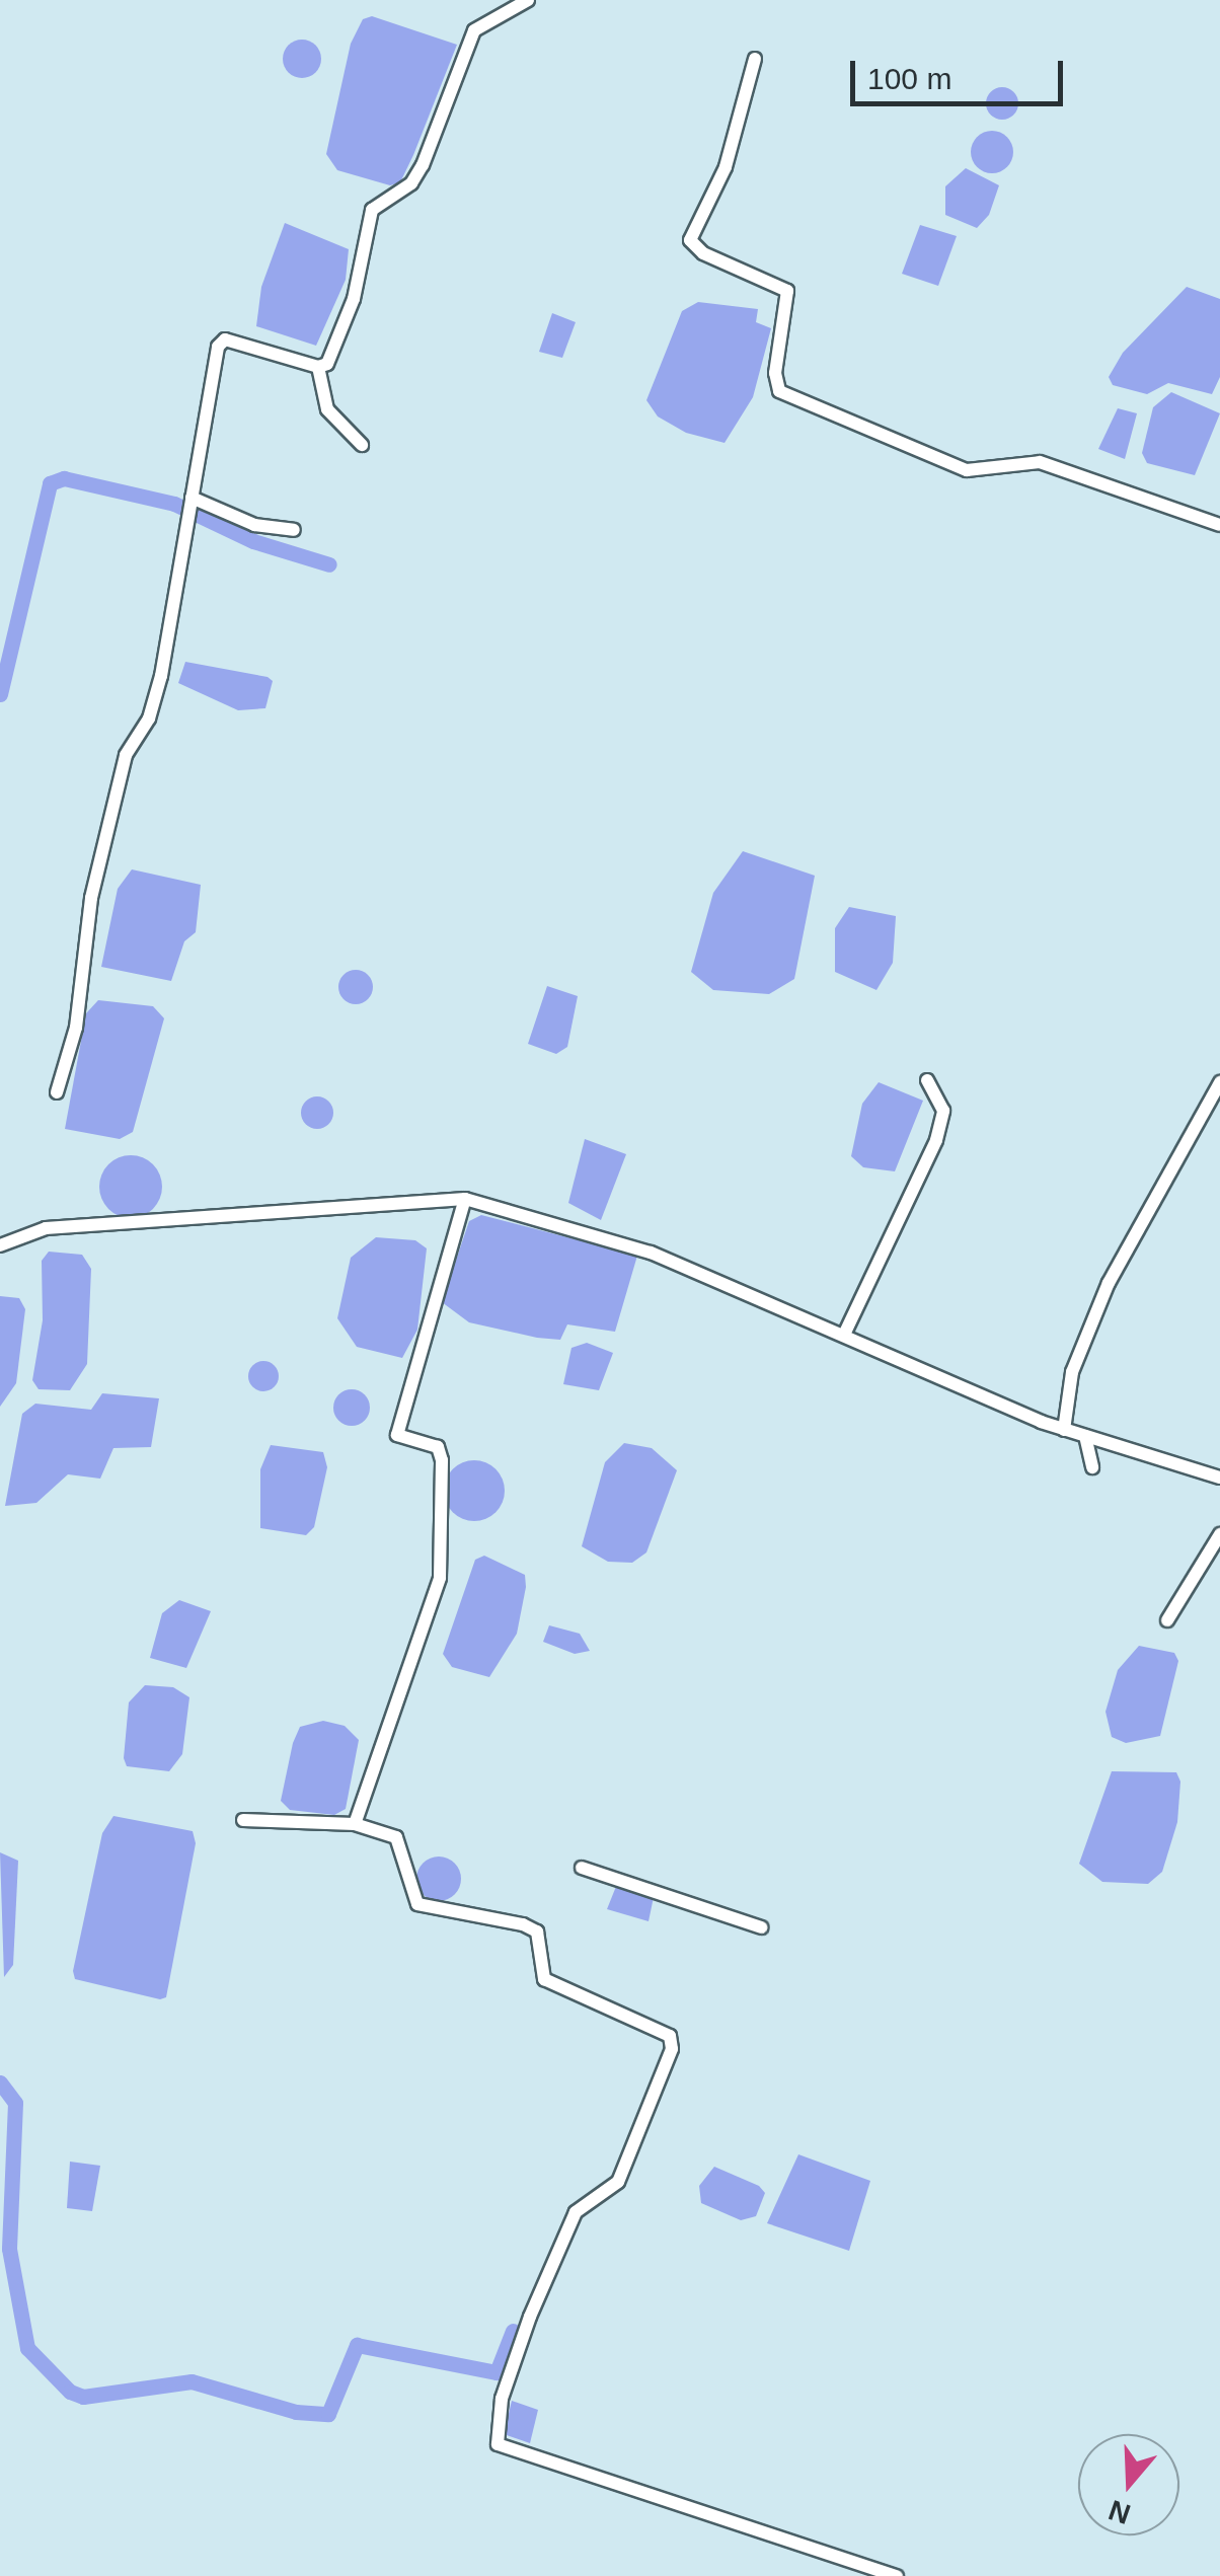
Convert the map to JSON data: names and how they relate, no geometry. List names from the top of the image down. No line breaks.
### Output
{"scale_bar":"100 m","north":"bottom"}
